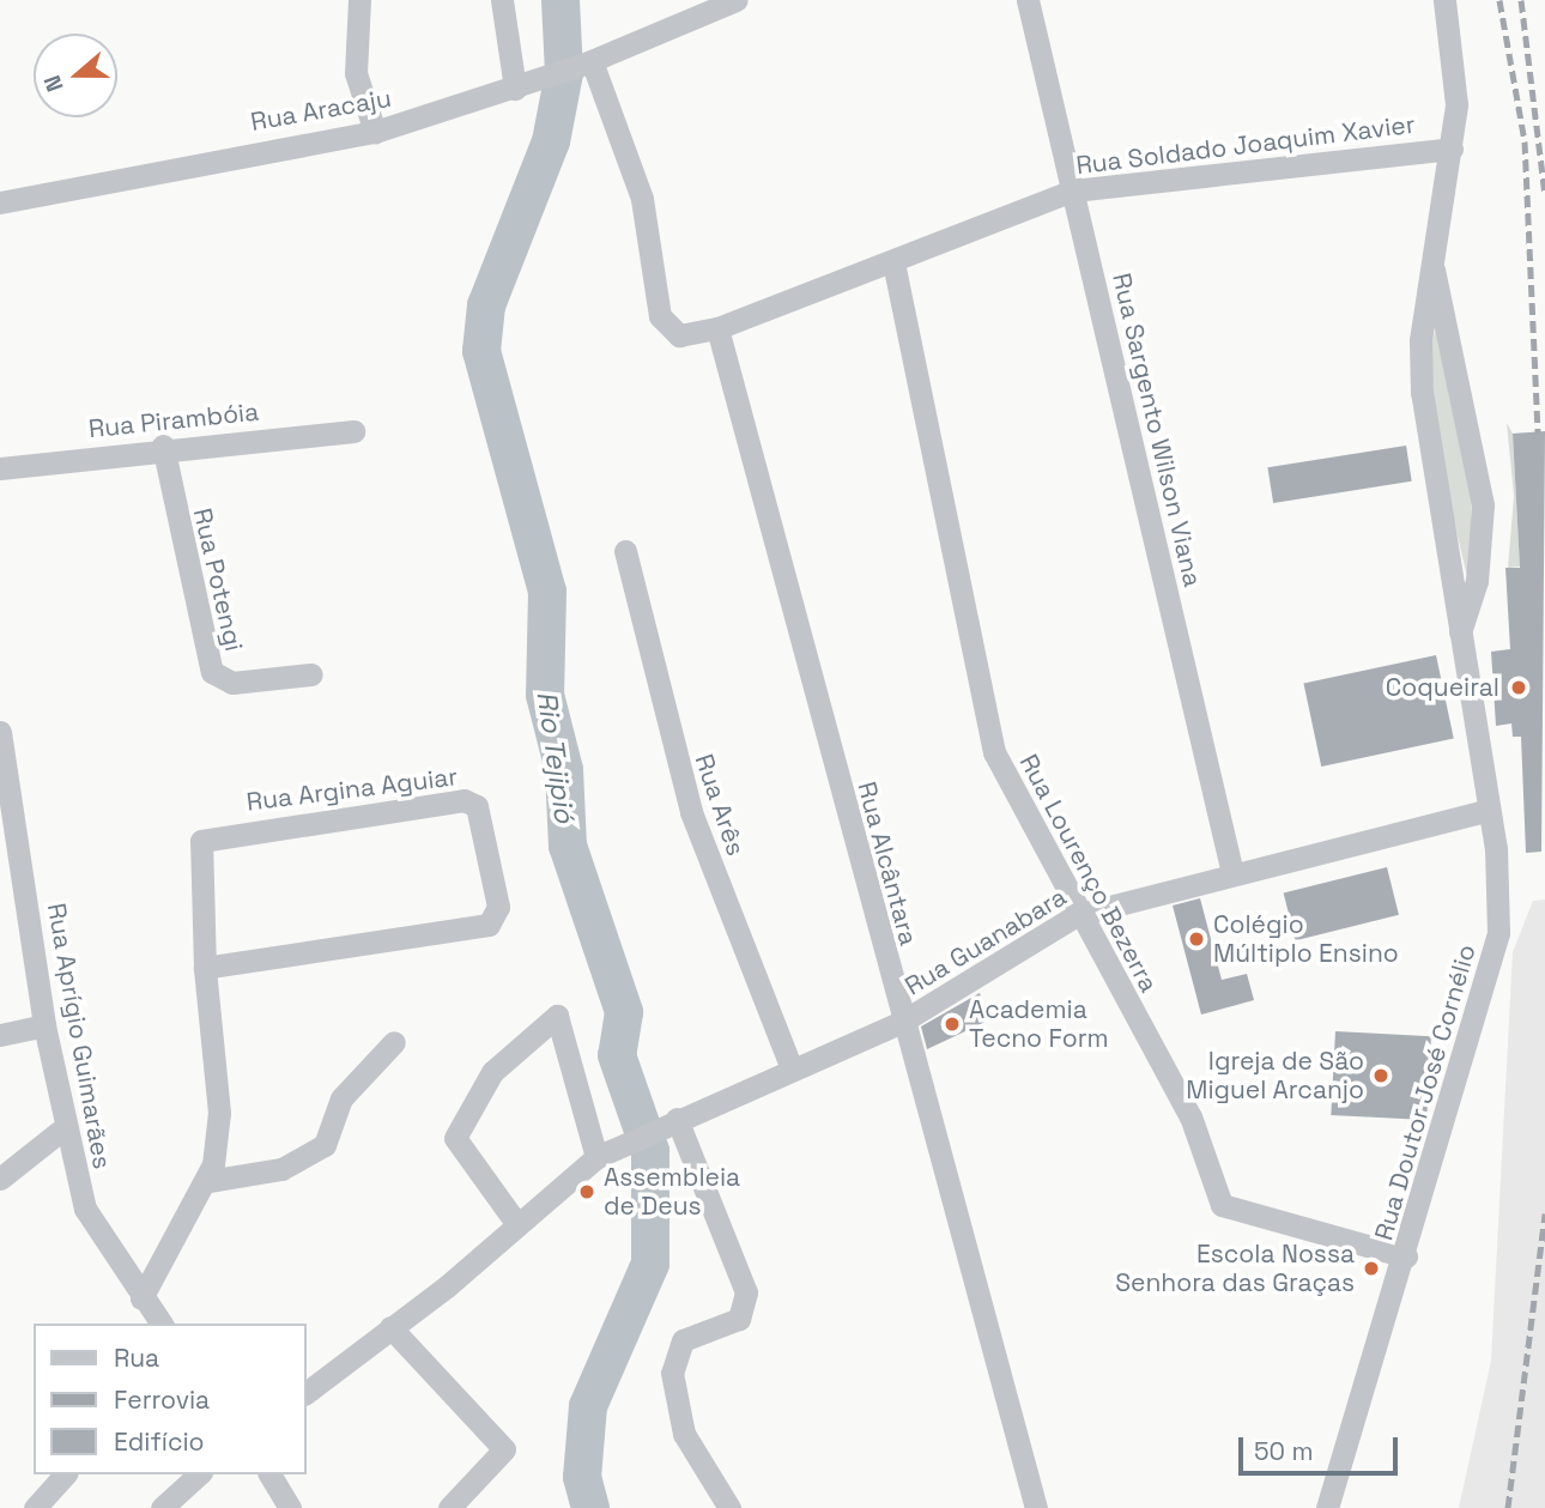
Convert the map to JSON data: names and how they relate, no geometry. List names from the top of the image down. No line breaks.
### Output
{"streets":{"street":["Rua Aracaju","Rua Soldado Joaquim Xavier","Rua Pirambóia","Rua Sargento Wilson Viana","Rua Potengi","Rua Argina Aguiar","Rua Arês","Rua Alcântara","Rua Lourenço Bezerra","Rua Guanabara","Rua Aprígio Guimarães","Rua Doutor José Cornélio"]},"crossings":[["Rua Aracaju","Rua Soldado Joaquim Xavier"],["Rua Soldado Joaquim Xavier","Rua Sargento Wilson Viana"],["Rua Soldado Joaquim Xavier","Rua Alcântara"],["Rua Soldado Joaquim Xavier","Rua Lourenço Bezerra"],["Rua Soldado Joaquim Xavier","Rua Doutor José Cornélio"],["Rua Pirambóia","Rua Potengi"],["Rua Sargento Wilson Viana","Rua Guanabara"],["Rua Argina Aguiar","Rua Aprígio Guimarães"],["Rua Arês","Rua Guanabara"],["Rua Alcântara","Rua Guanabara"],["Rua Lourenço Bezerra","Rua Guanabara"],["Rua Lourenço Bezerra","Rua Doutor José Cornélio"],["Rua Guanabara","Rua Doutor José Cornélio"]],"water":["Rio Tejipió"],"places":["Coqueiral","Colégio Múltiplo Ensino","Academia Tecno Form","Igreja de São Miguel Arcanjo","Assembleia de Deus","Escola Nossa Senhora das Graças"],"legend":["Rua","Ferrovia","Edifício"],"scale_bar":"50 m","north":"left"}
